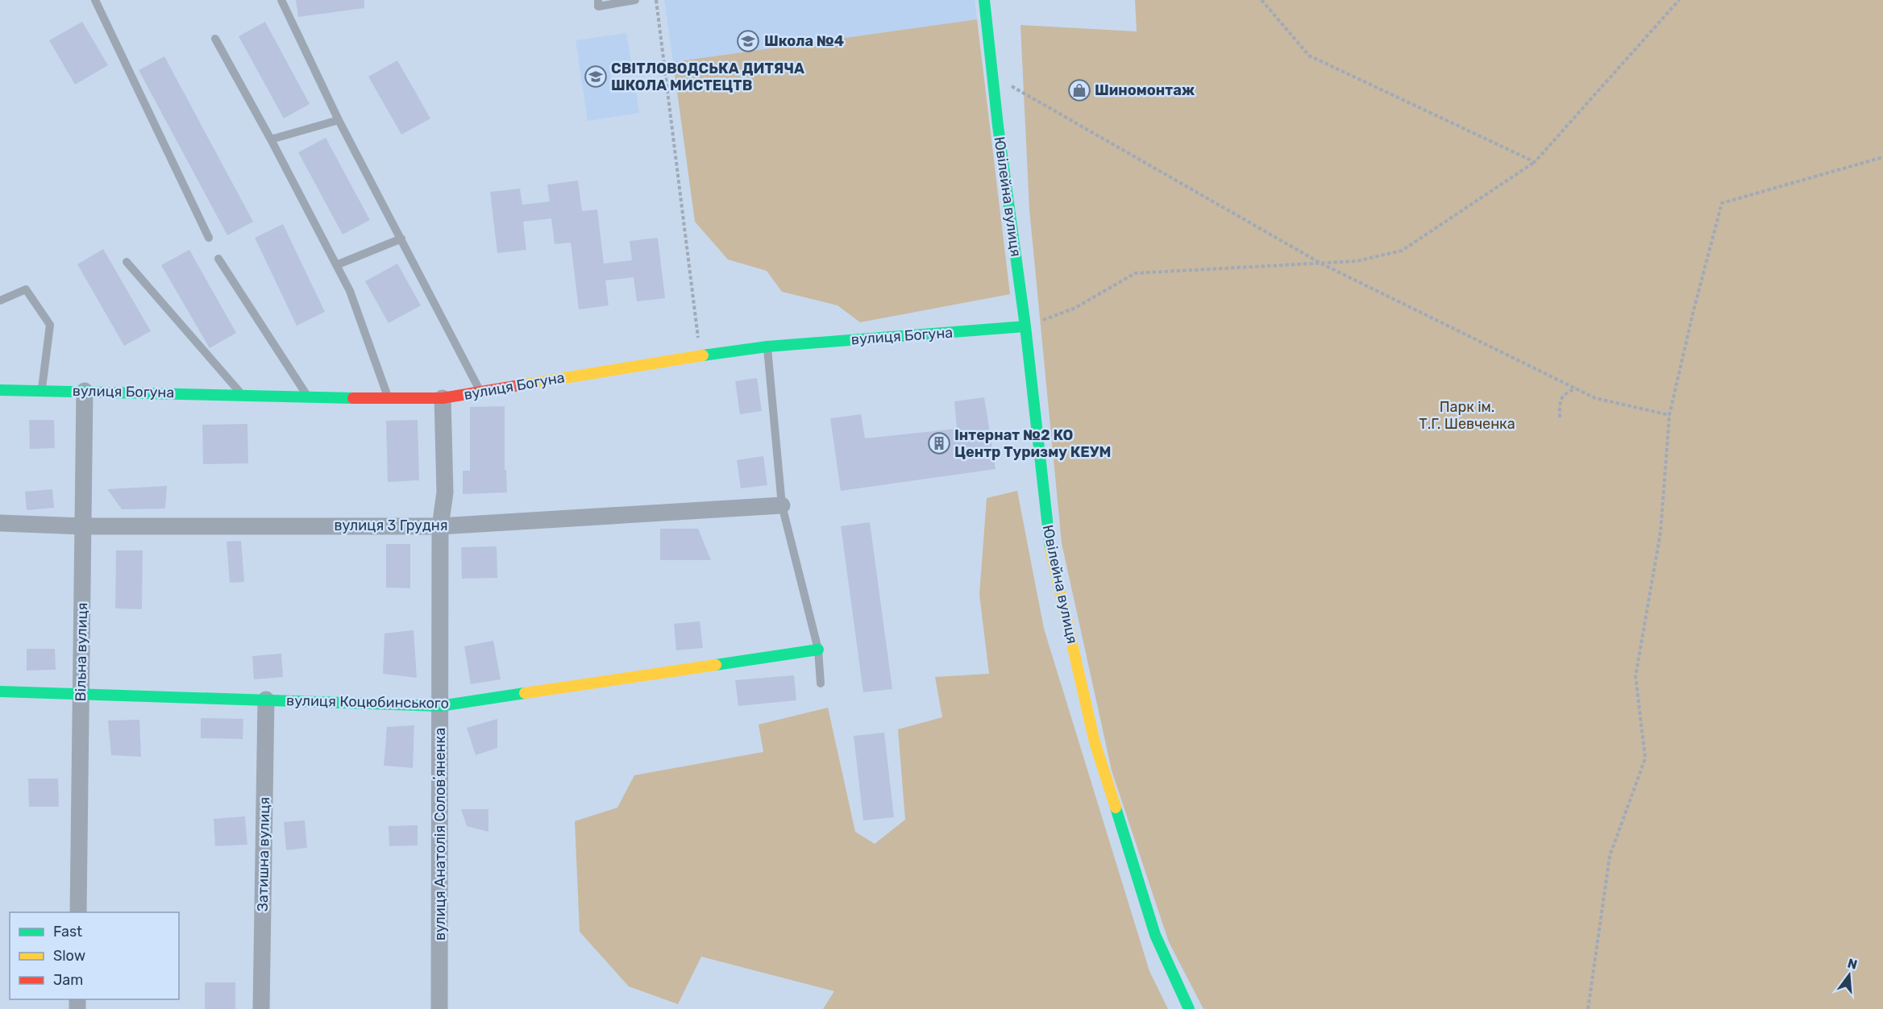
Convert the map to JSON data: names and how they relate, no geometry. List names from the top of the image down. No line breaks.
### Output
{"streets":{"street":["Ювілейна вулиця","вулиця Богуна","вулиця 3 Грудня","Вільна вулиця","вулиця Коцюбинського","вулиця Анатолія Соловʼяненка","Затишна вулиця"]},"crossings":[["Ювілейна вулиця","вулиця Богуна"],["вулиця Богуна","Вільна вулиця"],["вулиця Богуна","вулиця Анатолія Соловʼяненка"],["вулиця 3 Грудня","Вільна вулиця"],["вулиця 3 Грудня","вулиця Анатолія Соловʼяненка"],["Вільна вулиця","вулиця Коцюбинського"],["вулиця Коцюбинського","вулиця Анатолія Соловʼяненка"],["вулиця Коцюбинського","Затишна вулиця"]],"parks":["Парк ім. Т.Г. Шевченка"],"places":{"school or university":["Школа №4","СВІТЛОВОДСЬКА ДИТЯЧА ШКОЛА МИСТЕЦТВ"],"shop":["Шиномонтаж"],"building":["Інтернат №2 КО Центр Туризму КЕУМ"]},"legend":["Fast","Slow","Jam"],"north":"top"}
